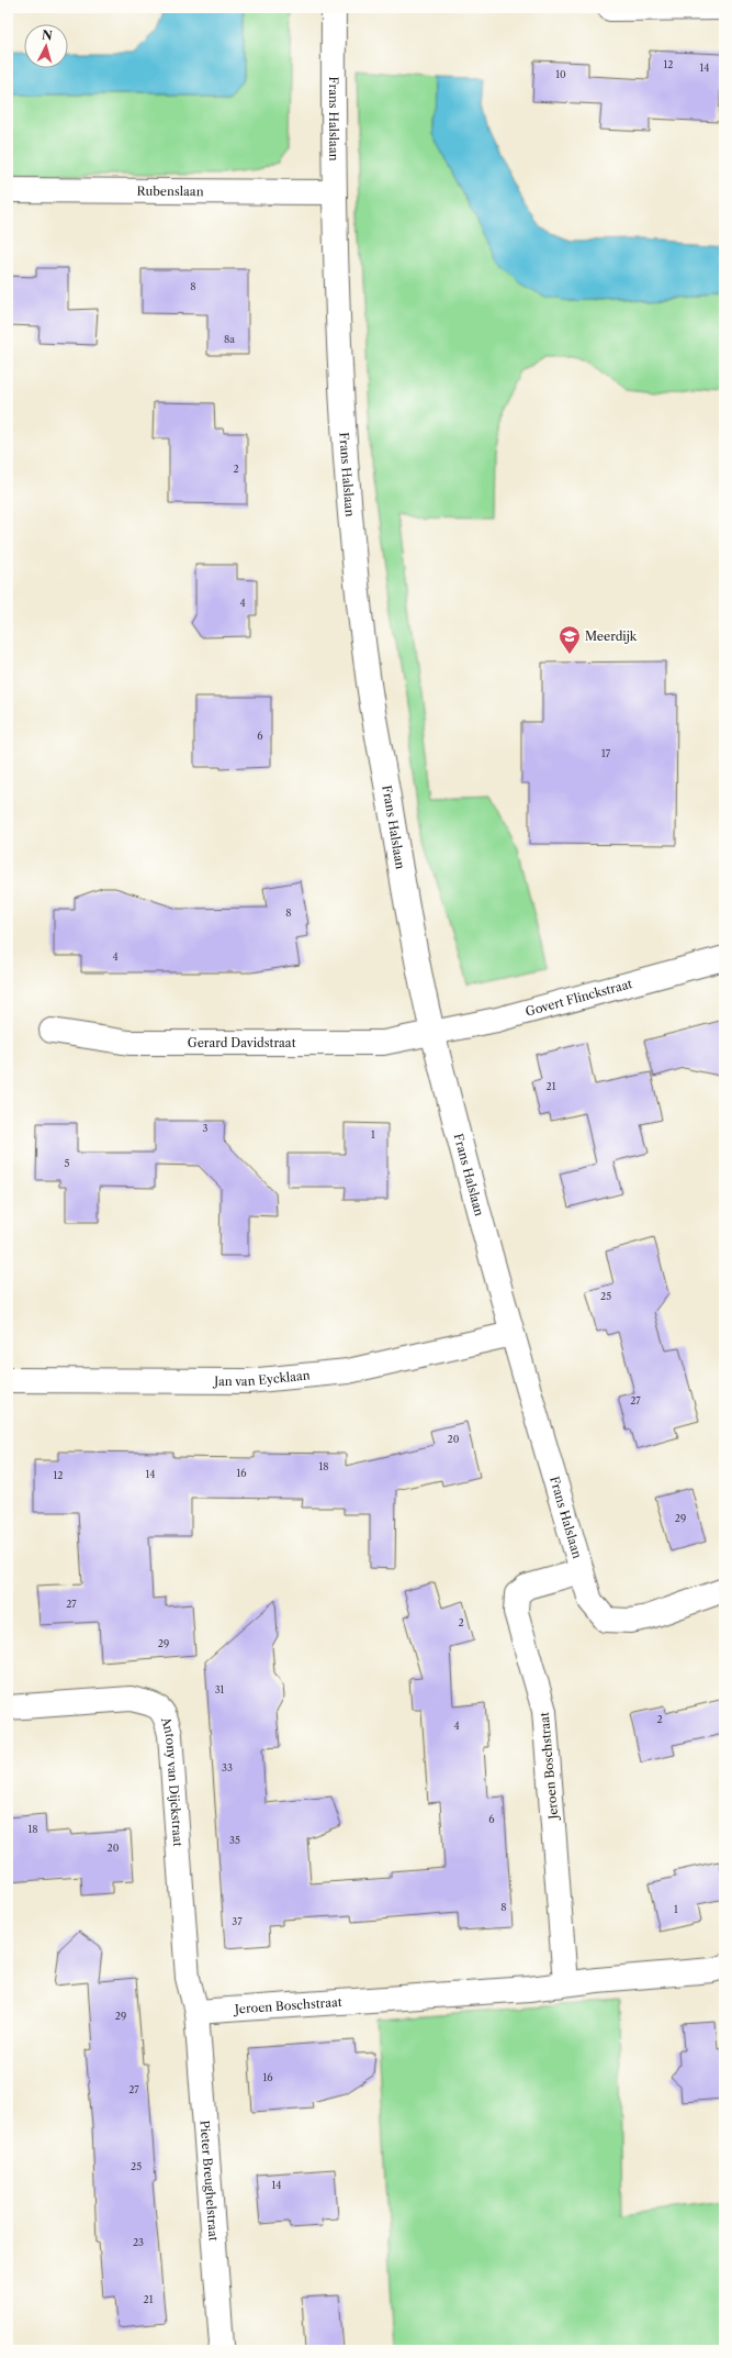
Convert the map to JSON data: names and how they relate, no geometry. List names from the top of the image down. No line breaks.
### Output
{"streets":{"street":["Frans Halslaan","Rubenslaan","Govert Flinckstraat","Gerard Davidstraat","Jan van Eycklaan","Jeroen Boschstraat","Antony van Dijckstraat","Pieter Breughelstraat"]},"crossings":[["Frans Halslaan","Rubenslaan"],["Frans Halslaan","Govert Flinckstraat"],["Frans Halslaan","Gerard Davidstraat"],["Frans Halslaan","Jan van Eycklaan"],["Frans Halslaan","Jeroen Boschstraat"],["Govert Flinckstraat","Gerard Davidstraat"],["Jeroen Boschstraat","Antony van Dijckstraat"],["Jeroen Boschstraat","Pieter Breughelstraat"],["Antony van Dijckstraat","Pieter Breughelstraat"]],"places":{"school or university":["Meerdijk"]},"house_numbers":["12","14","10","8","8a","2","4","6","17","8","4","21","3","1","5","25","27","20","18","16","14","12","29","27","2","29","31","2","4","33","6","18","35","20","8","1","37","29","16","27","25","14","23","21"],"north":"top"}
